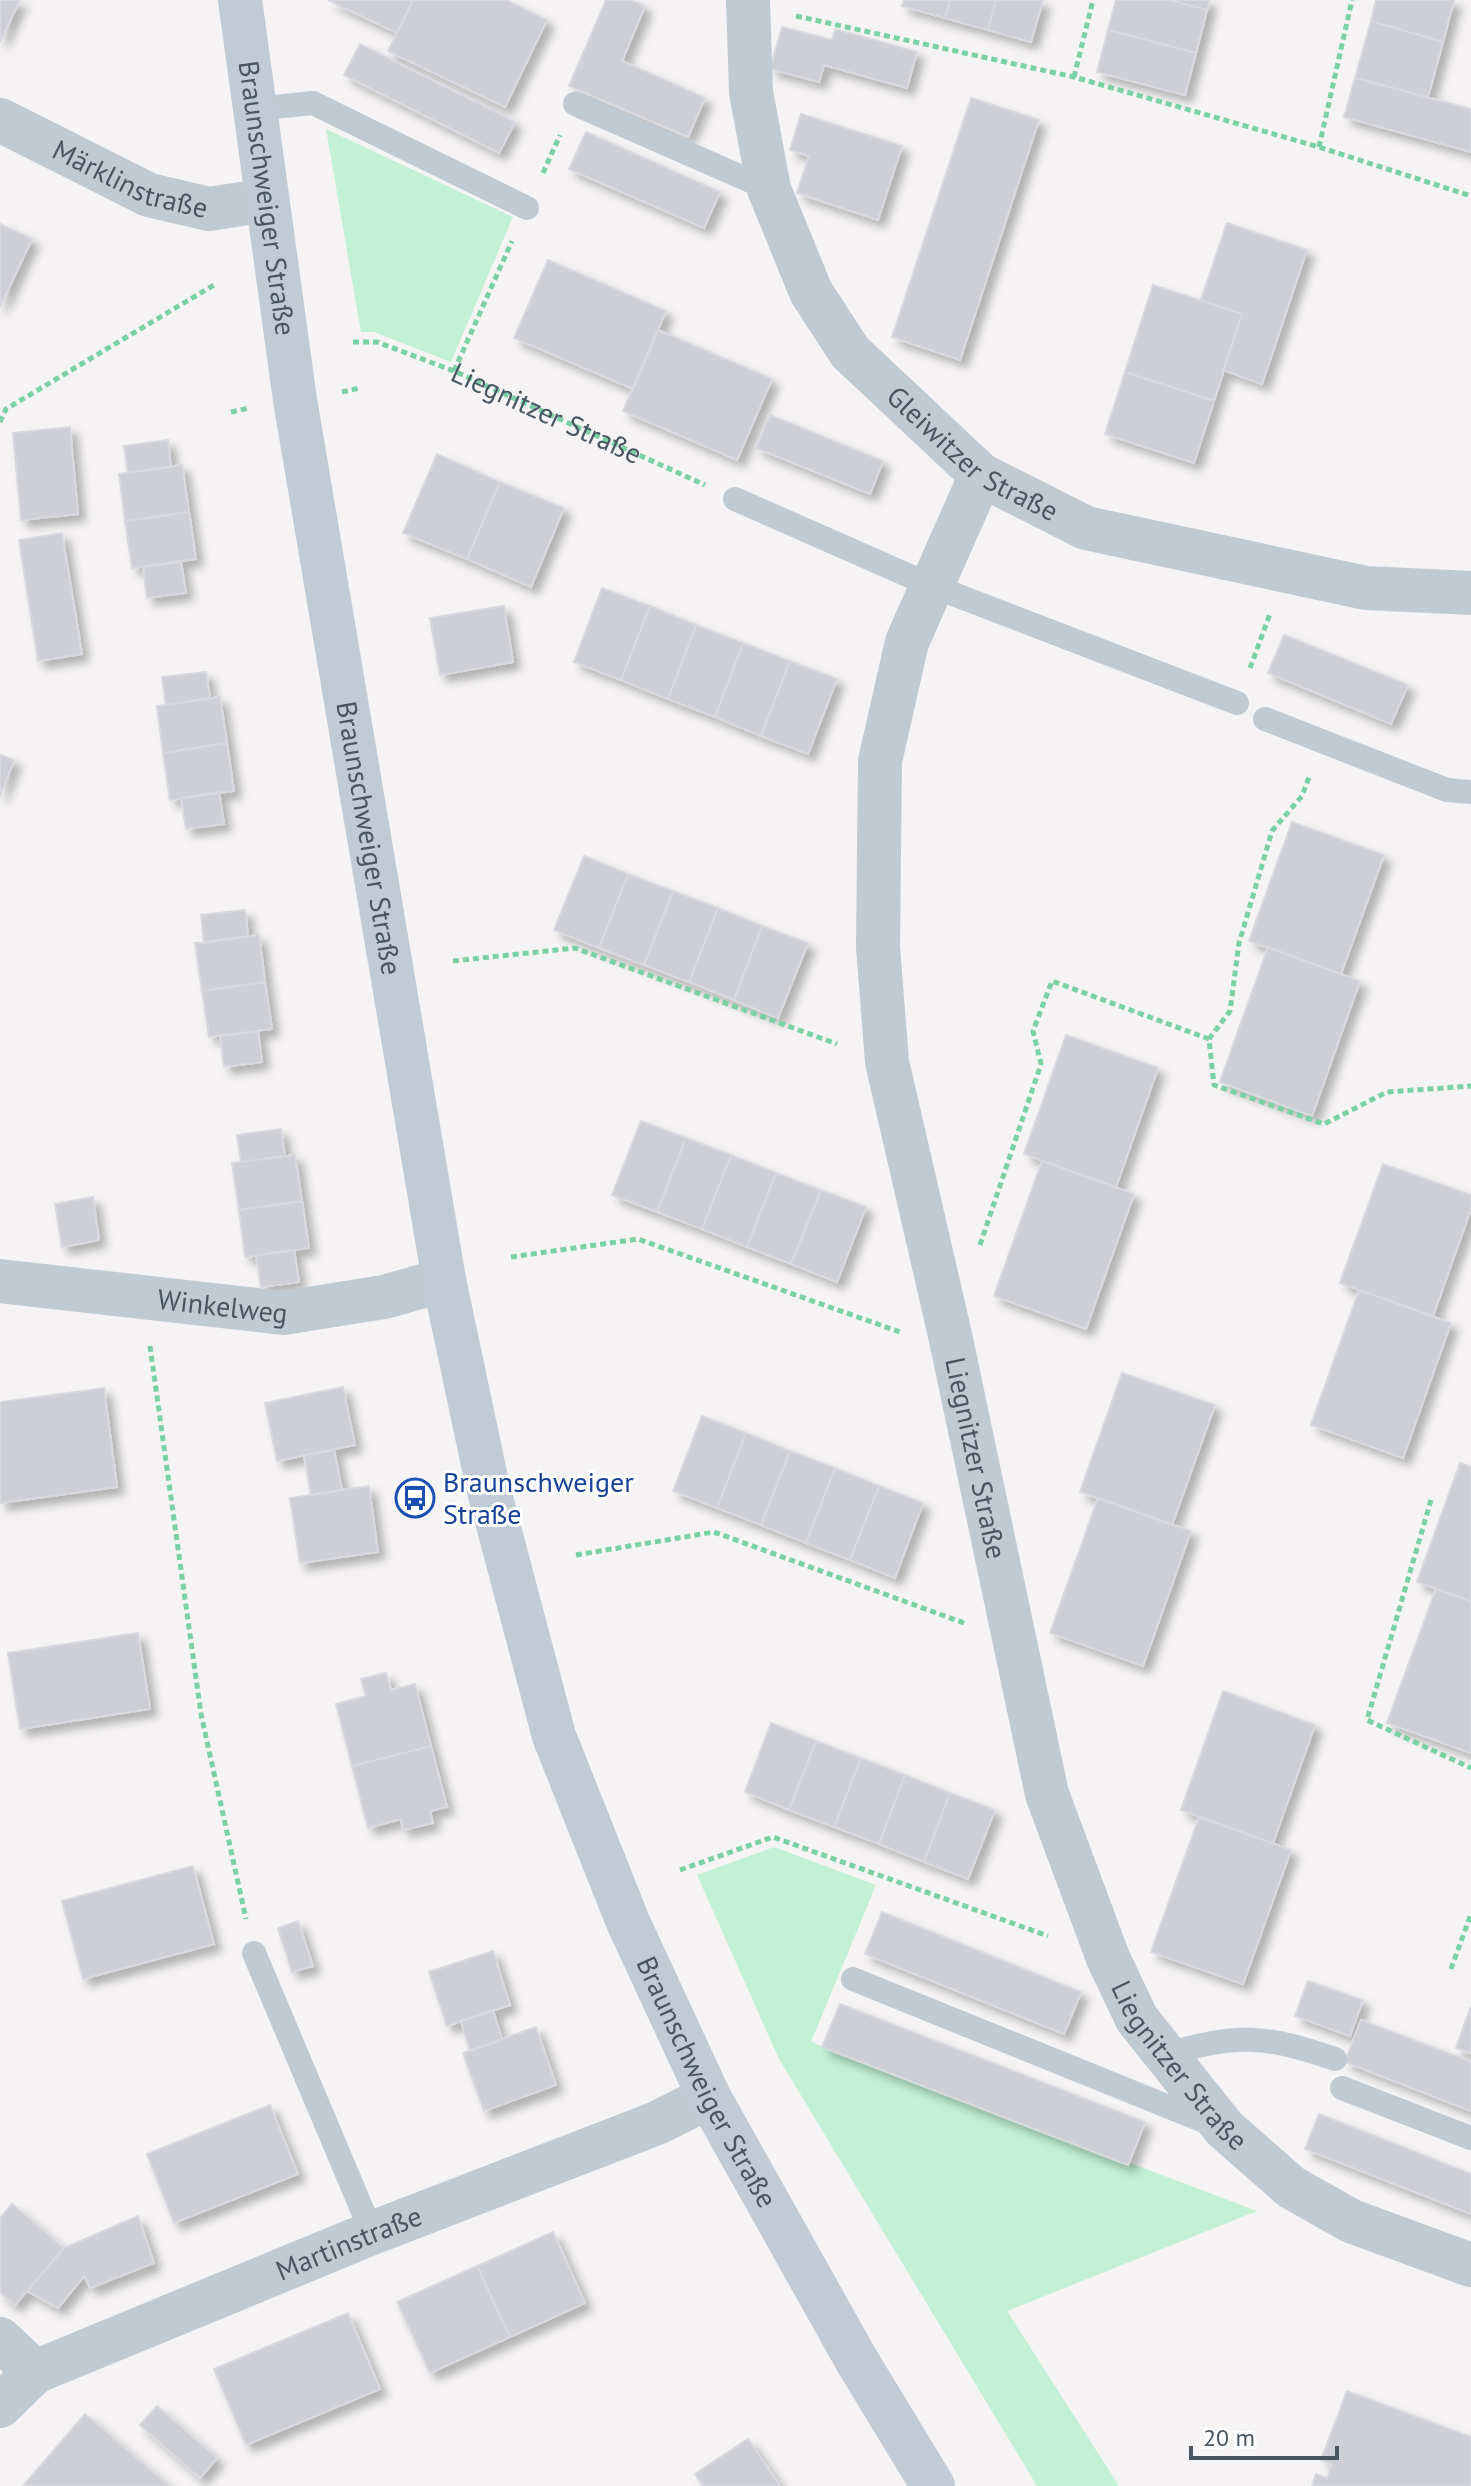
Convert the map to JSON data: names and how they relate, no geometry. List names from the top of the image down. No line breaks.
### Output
{"streets":{"street":["Märklinstraße","Braunschweiger Straße","Liegnitzer Straße","Gleiwitzer Straße","Winkelweg","Martinstraße"]},"crossings":[["Märklinstraße","Braunschweiger Straße"],["Braunschweiger Straße","Winkelweg"],["Braunschweiger Straße","Martinstraße"],["Liegnitzer Straße","Gleiwitzer Straße"]],"places":{"bus stop":["Braunschweiger Straße"]},"scale_bar":"20 m"}
